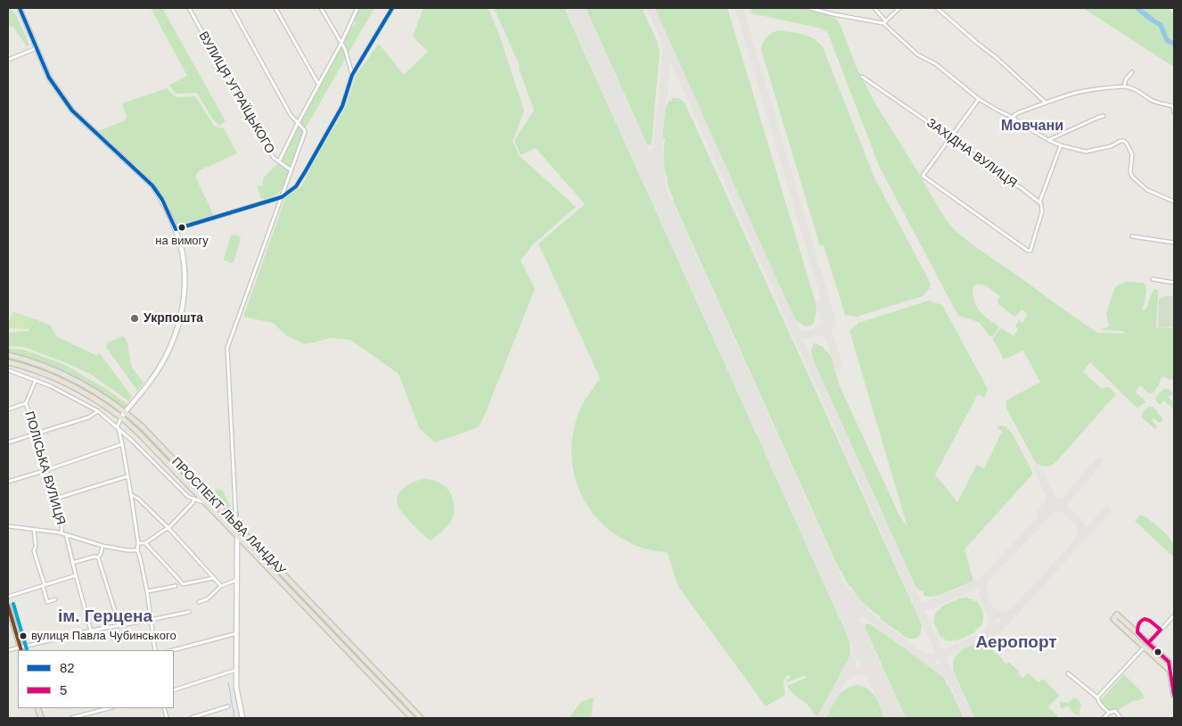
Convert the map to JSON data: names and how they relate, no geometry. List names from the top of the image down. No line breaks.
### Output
{"streets":{"main road":["ПРОСПЕКТ ЛЬВА ЛАНДАУ"],"street":["ВУЛИЦЯ УГРАЇЦЬКОГО","ЗАХІДНА ВУЛИЦЯ","ПОЛІСЬКА ВУЛИЦЯ"]},"districts":["Мовчани","ім. Герцена","Аеропорт"],"places":["на вимогу","Укрпошта","вулиця Павла Чубинського"],"lines":["transit line 82","transit line 5"],"legend":["82","5"]}
